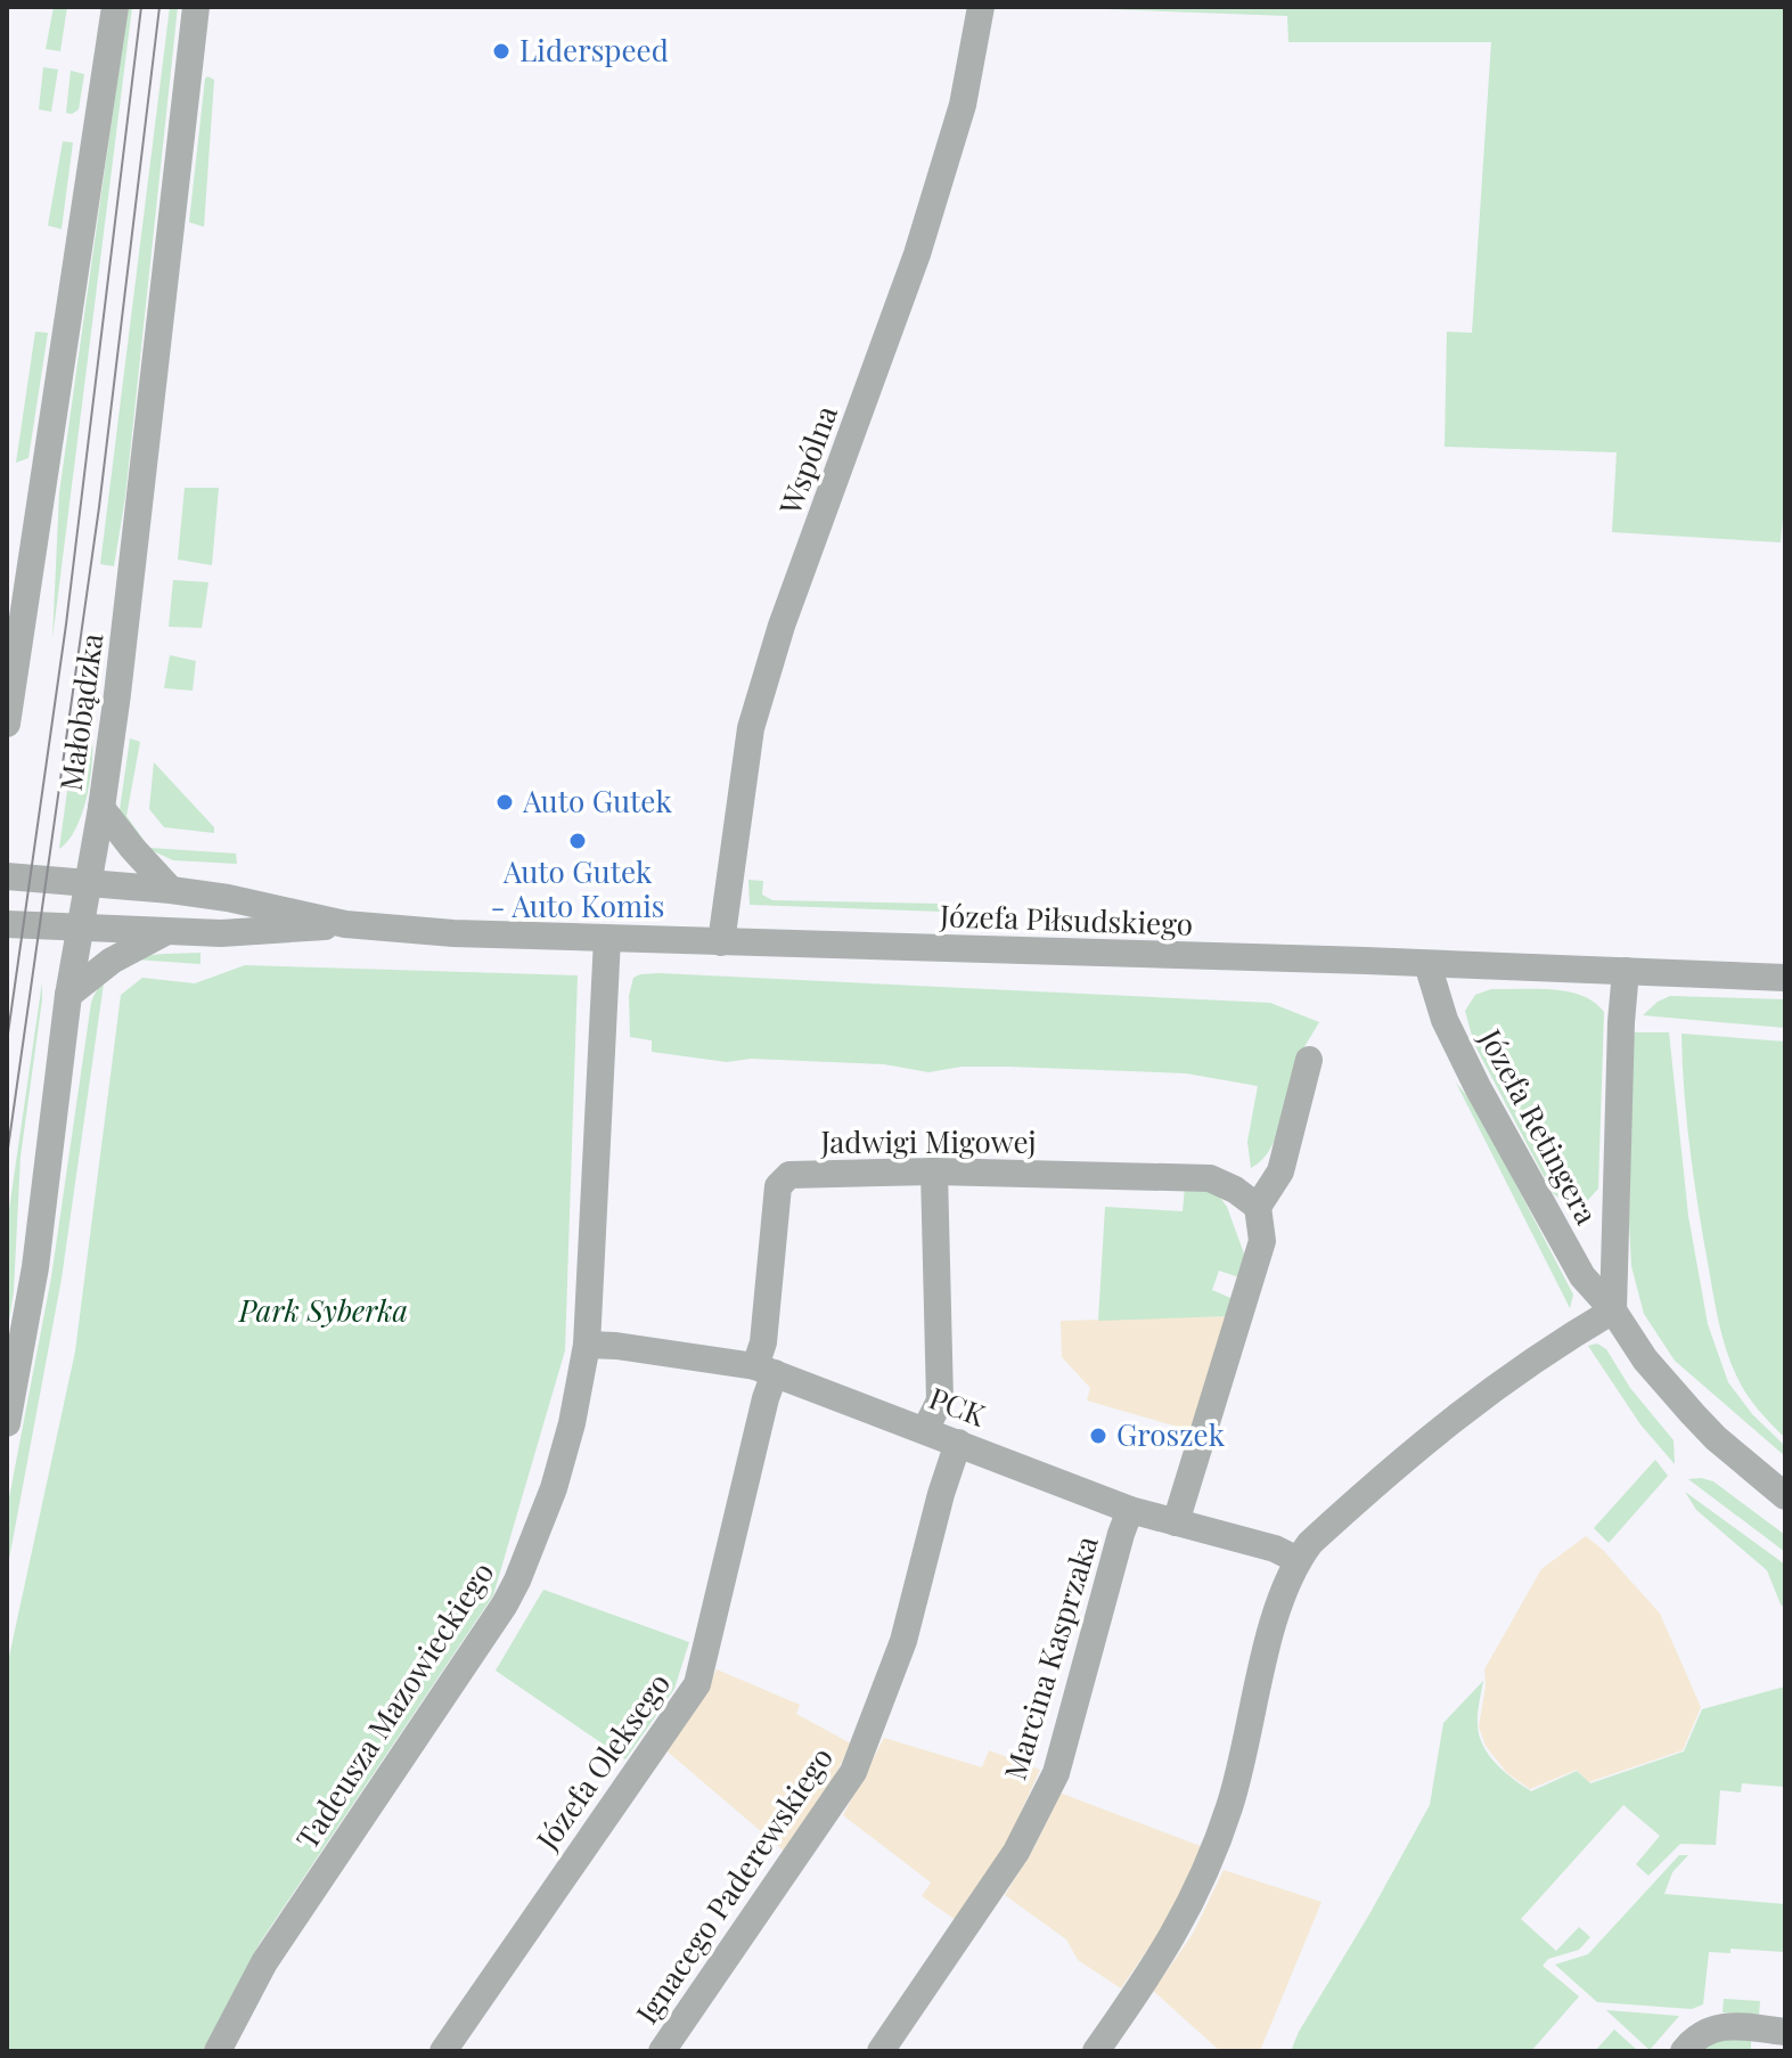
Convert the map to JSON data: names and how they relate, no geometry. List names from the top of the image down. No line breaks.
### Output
{"streets":{"street":["Wspólna","Małobądzka","Józefa Piłsudskiego","Józefa Retingera","Jadwigi Migowej","PCK","Marcina Kasprzaka","Tadeusza Mazowieckiego","Józefa Oleksego","Ignacego Paderewskiego"]},"crossings":[["Wspólna","Józefa Piłsudskiego"],["Małobądzka","Józefa Piłsudskiego"],["Józefa Piłsudskiego","Józefa Retingera"],["Józefa Piłsudskiego","Tadeusza Mazowieckiego"],["Jadwigi Migowej","PCK"],["Jadwigi Migowej","Józefa Oleksego"],["PCK","Marcina Kasprzaka"],["PCK","Tadeusza Mazowieckiego"],["PCK","Józefa Oleksego"],["PCK","Ignacego Paderewskiego"]],"parks":["Park Syberka"],"places":["Liderspeed","Auto Gutek","Auto Gutek - Auto Komis","Groszek"]}
